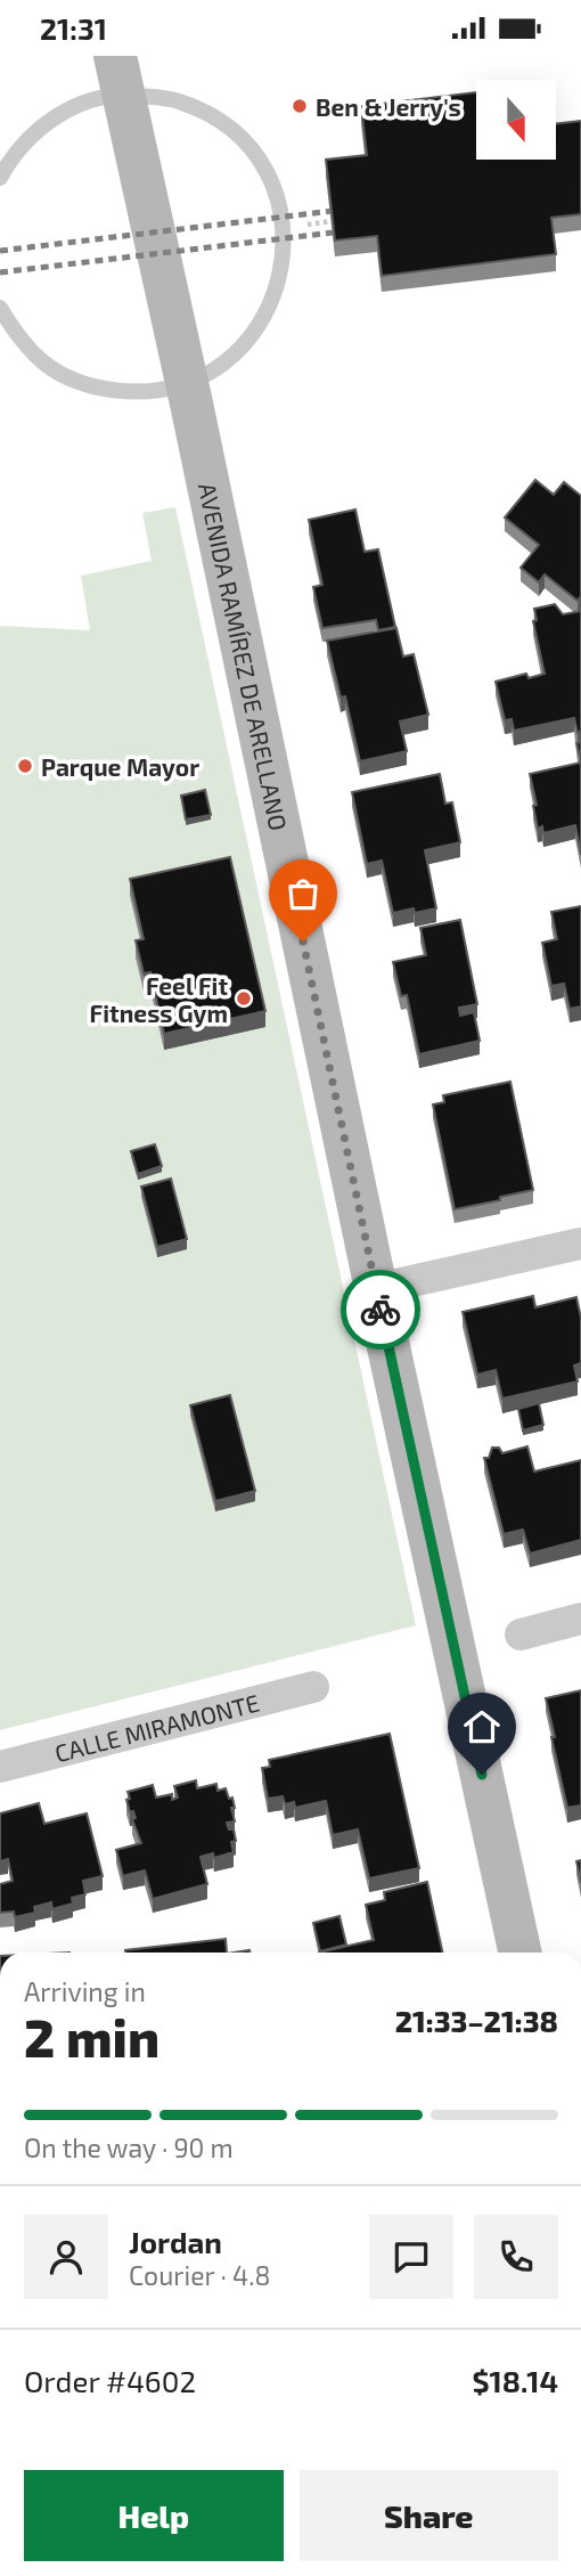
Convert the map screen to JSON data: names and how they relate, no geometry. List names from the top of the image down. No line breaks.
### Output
{"streets":{"street":["AVENIDA RAMÍREZ DE ARELLANO","CALLE MIRAMONTE"]},"places":["Ben & Jerry's","Parque Mayor","Feel Fit Fitness Gym"],"north":"bottom","page":{"status":"21:31","heading":["2 min","Arriving in","21:33–21:38"],"panel":["Jordan","Courier · 4.8","Order #4602","$18.14"],"bar":"On the way · 90 m","buttons":["Help","Share"]}}
